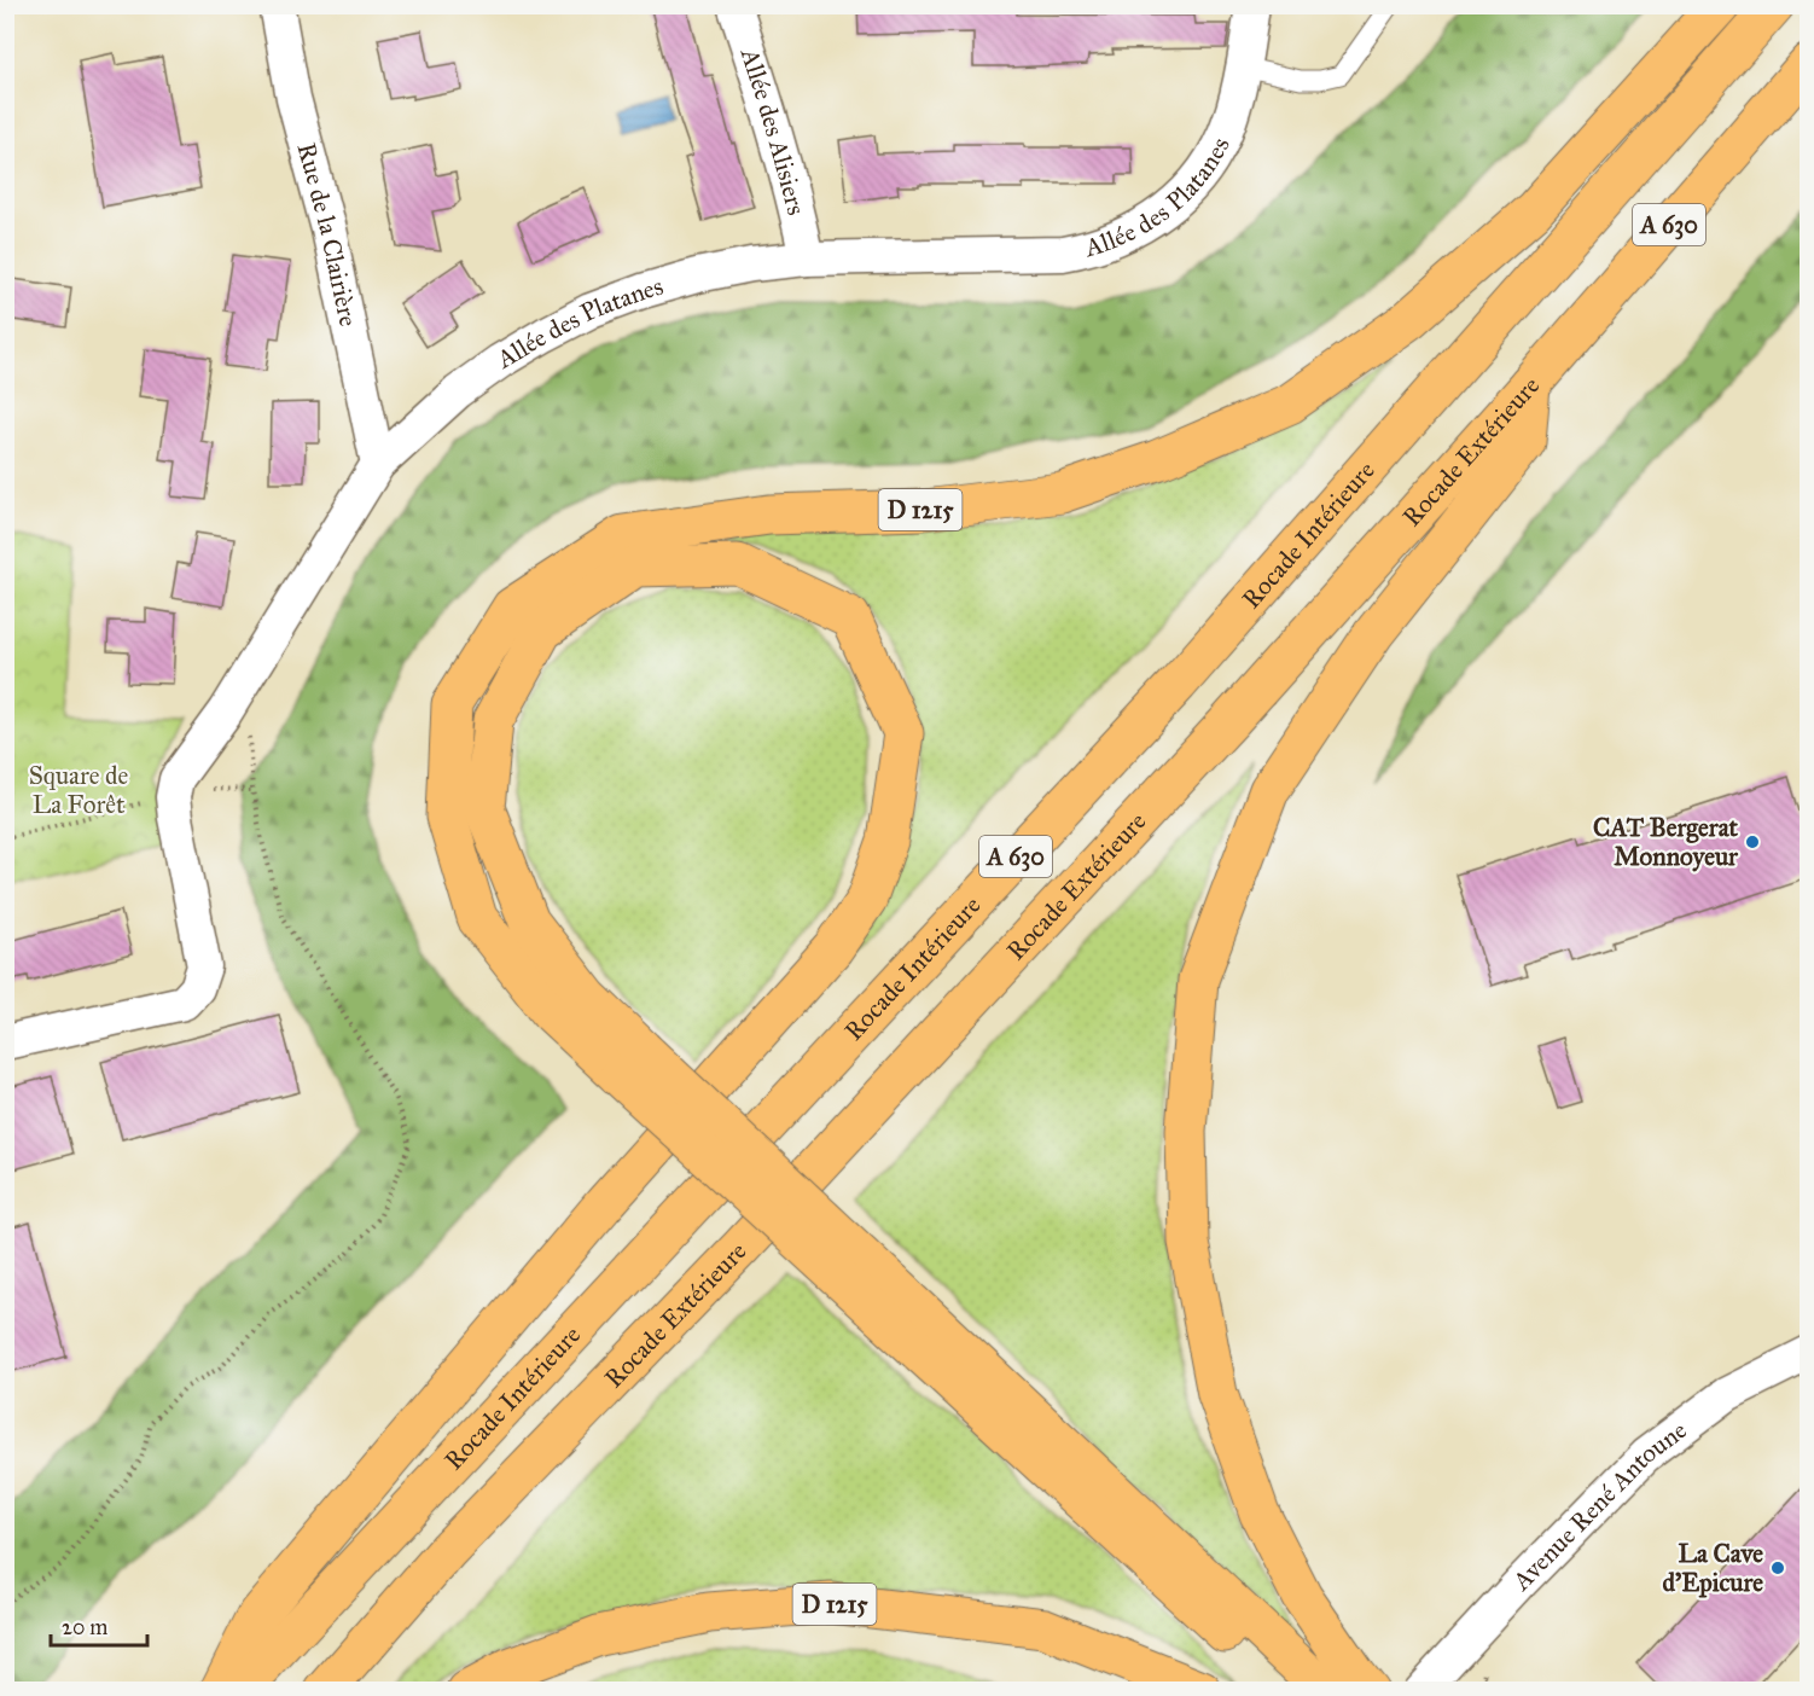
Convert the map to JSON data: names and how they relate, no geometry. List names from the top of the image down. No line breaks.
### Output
{"streets":{"highway":["A 630","Rocade Extérieure","D 1215","Rocade Intérieure"],"street":["Allée des Alisiers","Allée des Platanes","Rue de la Clairière","Avenue René Antoune"]},"crossings":[["Allée des Alisiers","Allée des Platanes"],["Allée des Platanes","Rue de la Clairière"]],"parks":["Square de La Forêt"],"places":["CAT Bergerat Monnoyeur","La Cave d'Epicure"],"scale_bar":"20 m"}
